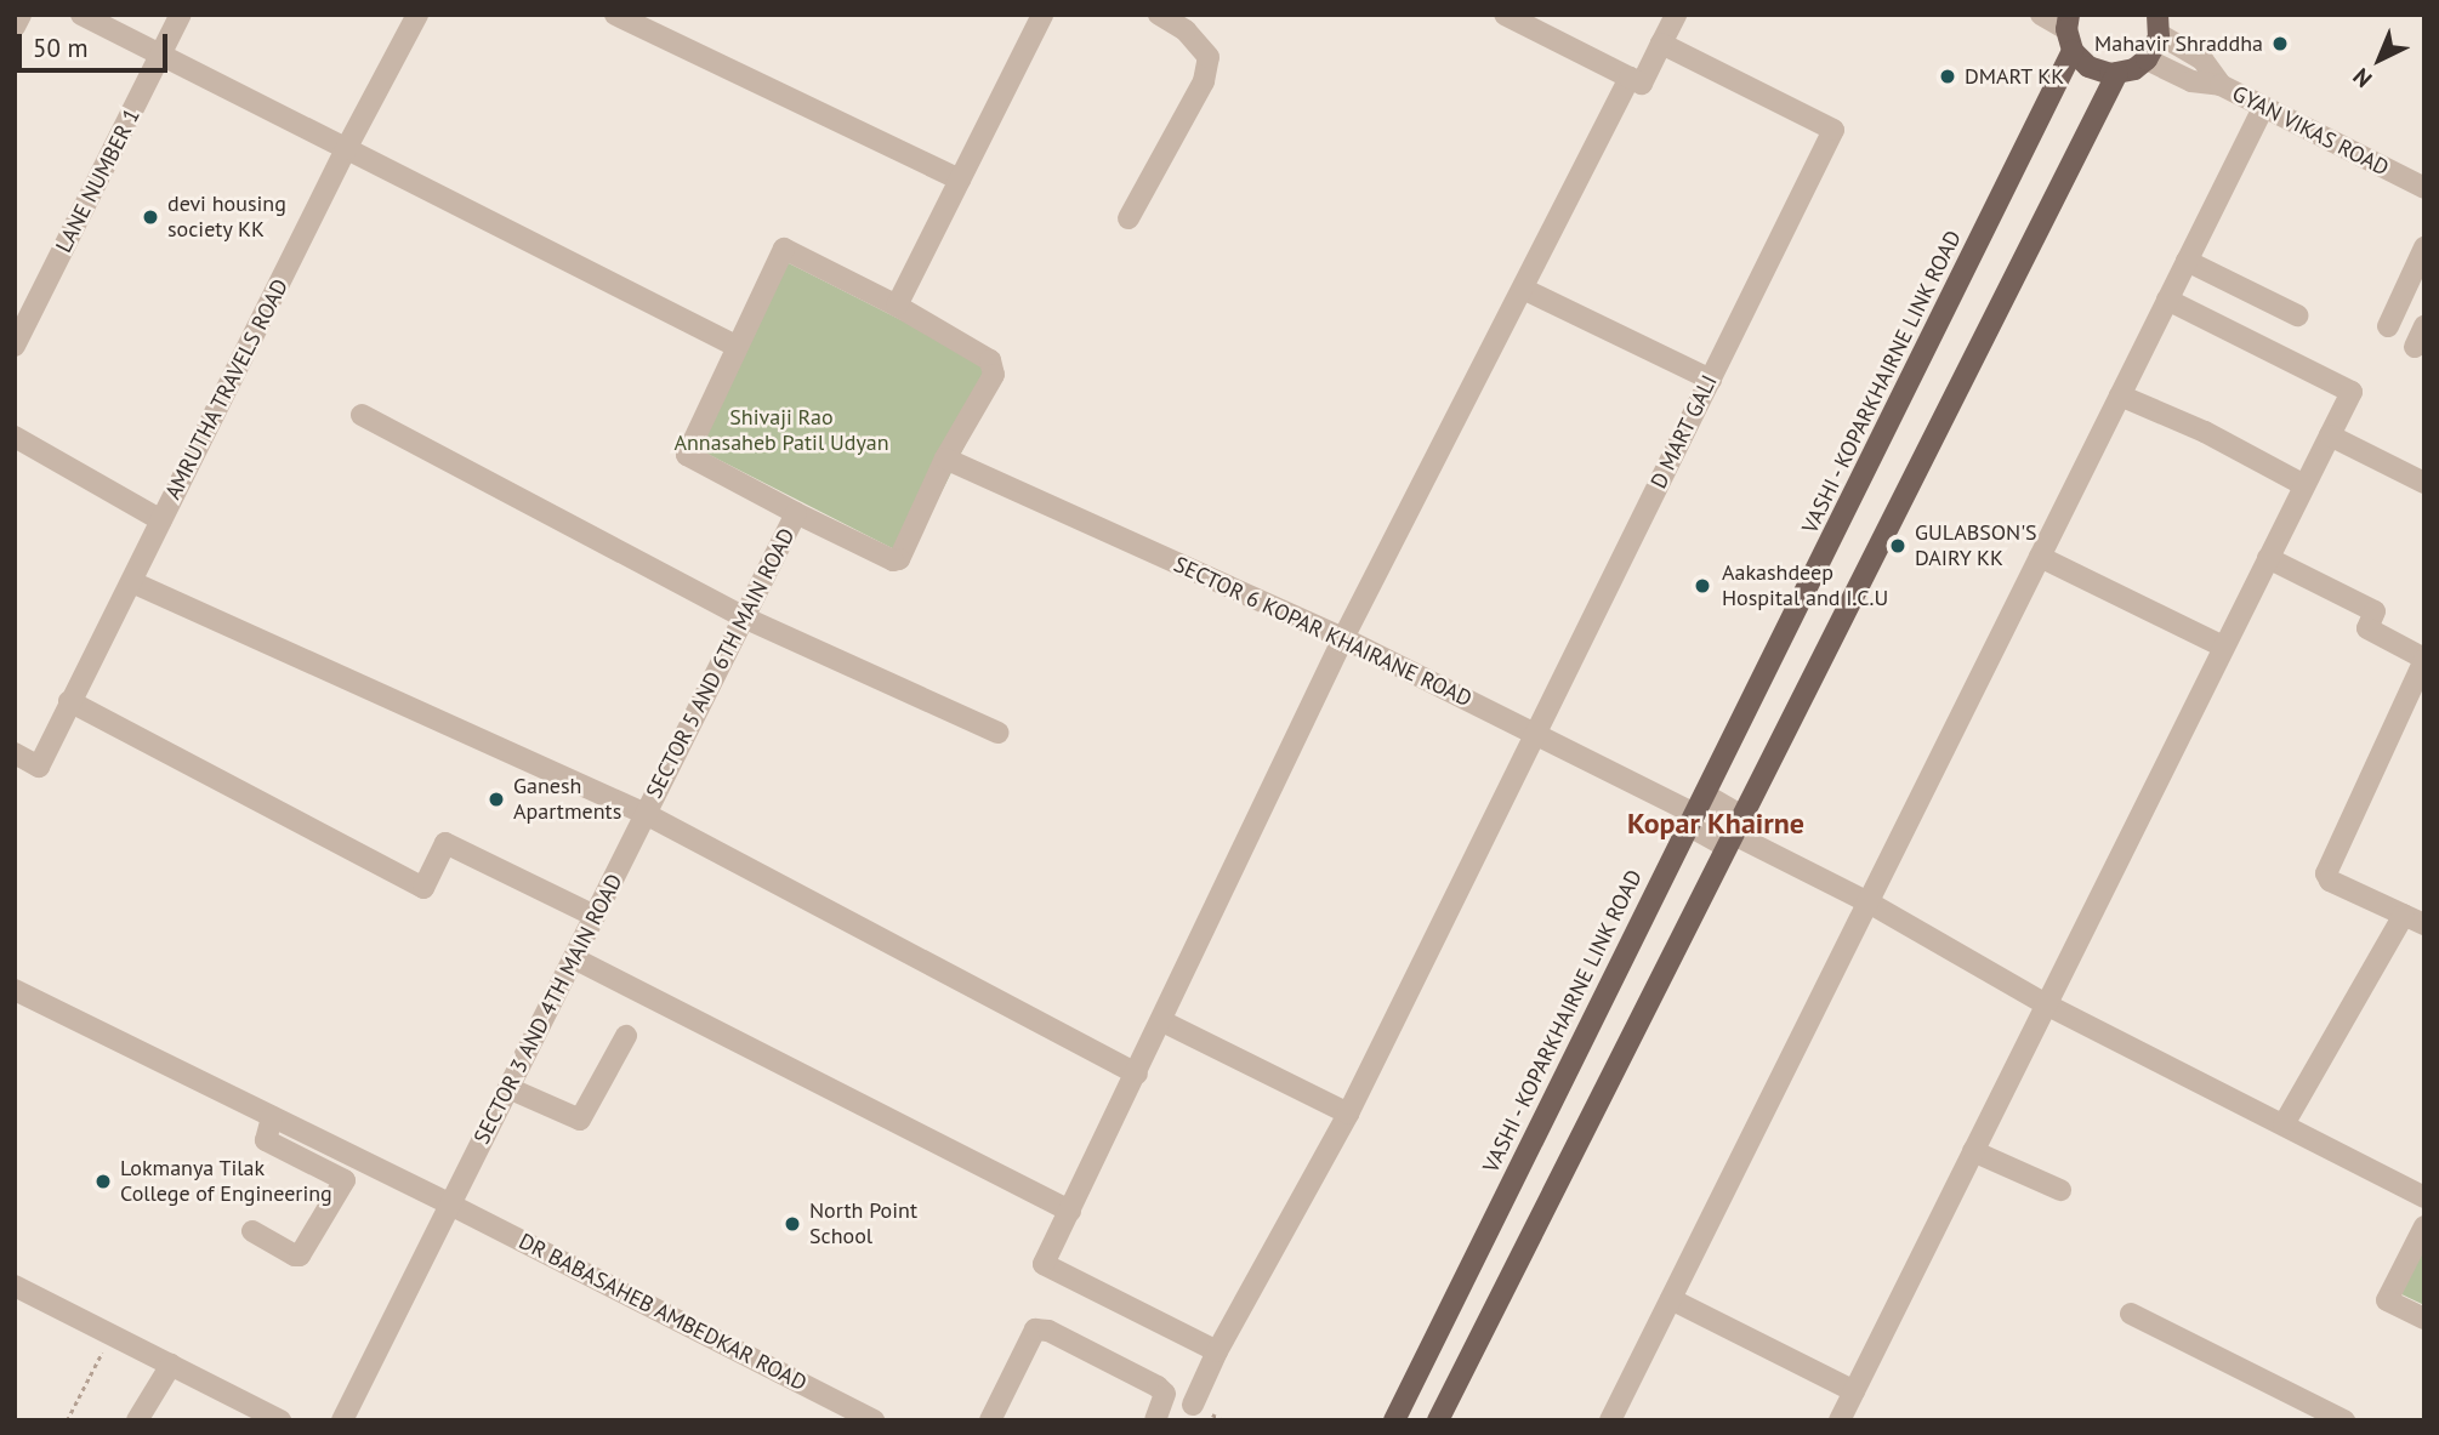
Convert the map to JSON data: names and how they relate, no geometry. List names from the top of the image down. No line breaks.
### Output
{"streets":{"main road":["VASHI - KOPARKHAIRNE LINK ROAD"],"street":["GYAN VIKAS ROAD","LANE NUMBER 1","AMRUTHA TRAVELS ROAD","D MART GALI","SECTOR 6 KOPAR KHAIRANE ROAD","SECTOR 5 AND 6TH MAIN ROAD","SECTOR 3 AND 4TH MAIN ROAD","DR BABASAHEB AMBEDKAR ROAD"]},"crossings":[["VASHI - KOPARKHAIRNE LINK ROAD","SECTOR 6 KOPAR KHAIRANE ROAD"],["D MART GALI","SECTOR 6 KOPAR KHAIRANE ROAD"],["SECTOR 5 AND 6TH MAIN ROAD","SECTOR 3 AND 4TH MAIN ROAD"],["SECTOR 3 AND 4TH MAIN ROAD","DR BABASAHEB AMBEDKAR ROAD"]],"districts":["Kopar Khairne"],"parks":["Shivaji Rao Annasaheb Patil Udyan"],"places":["Mahavir Shraddha","DMART KK","devi housing society KK","GULABSON'S DAIRY KK","Aakashdeep Hospital and I.C.U","Ganesh Apartments","Lokmanya Tilak College of Engineering","North Point School"],"scale_bar":"50 m","north":"bottom left"}
